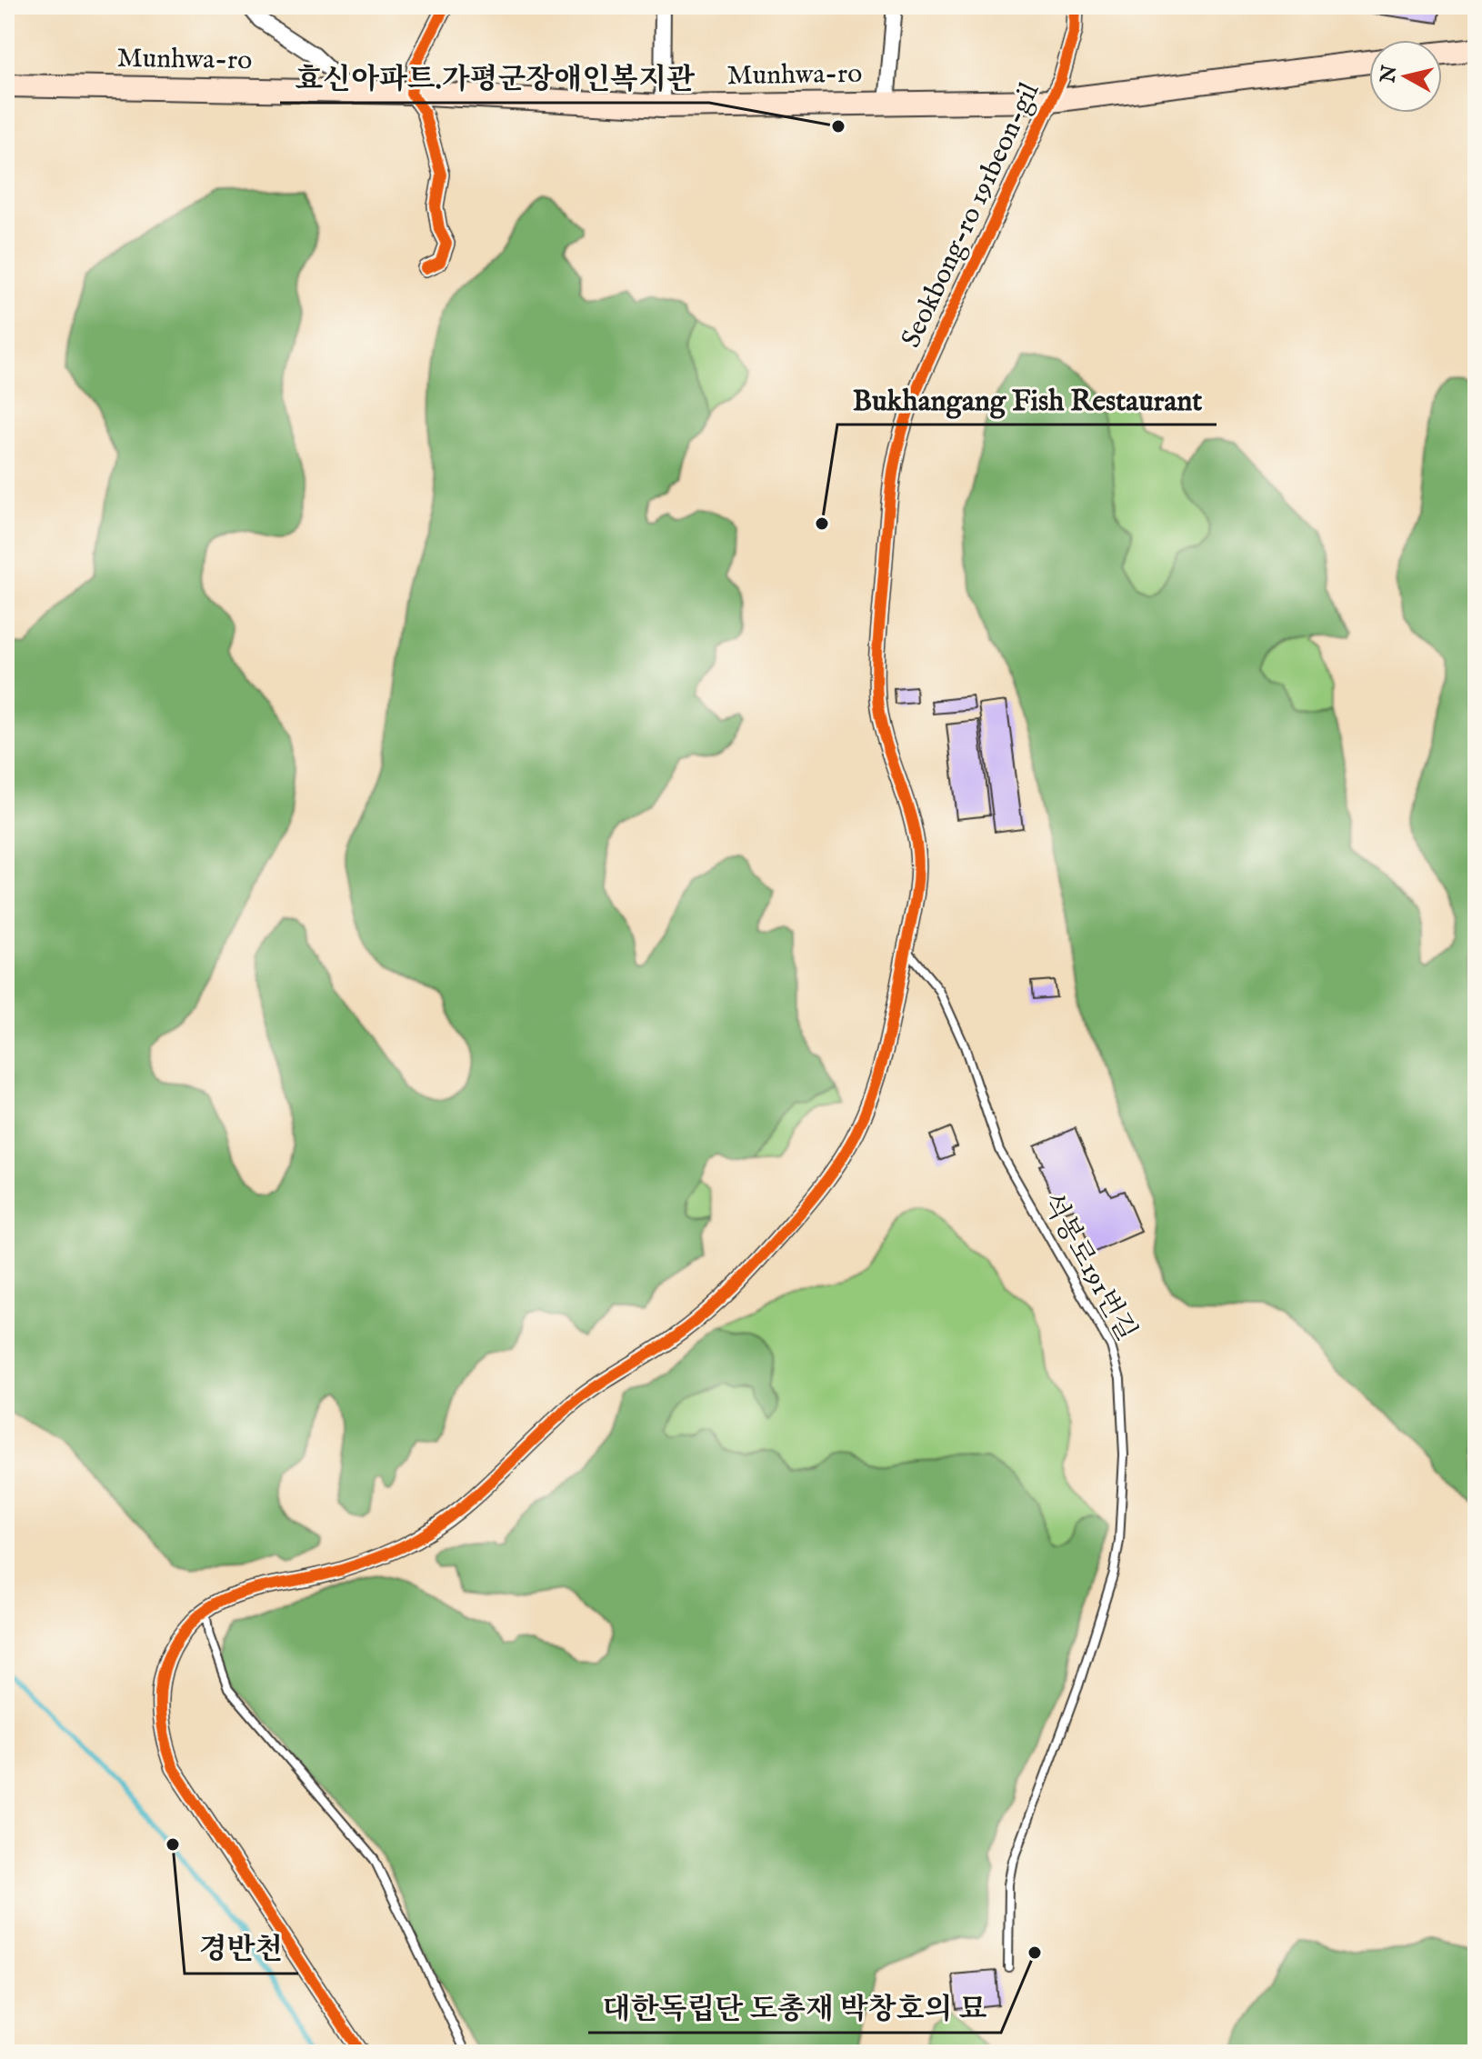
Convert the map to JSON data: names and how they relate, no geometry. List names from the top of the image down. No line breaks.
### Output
{"streets":{"main road":["Munhwa-ro"],"street":["Seokbong-ro 191beon-gil"],"lane":["석봉로191번길"]},"crossings":[["Munhwa-ro","Seokbong-ro 191beon-gil"],["Seokbong-ro 191beon-gil","석봉로191번길"]],"places":["효신아파트.가평군장애인복지관","Bukhangang Fish Restaurant","경반천","대한독립단 도총재 박창호의 묘"],"north":"left"}
